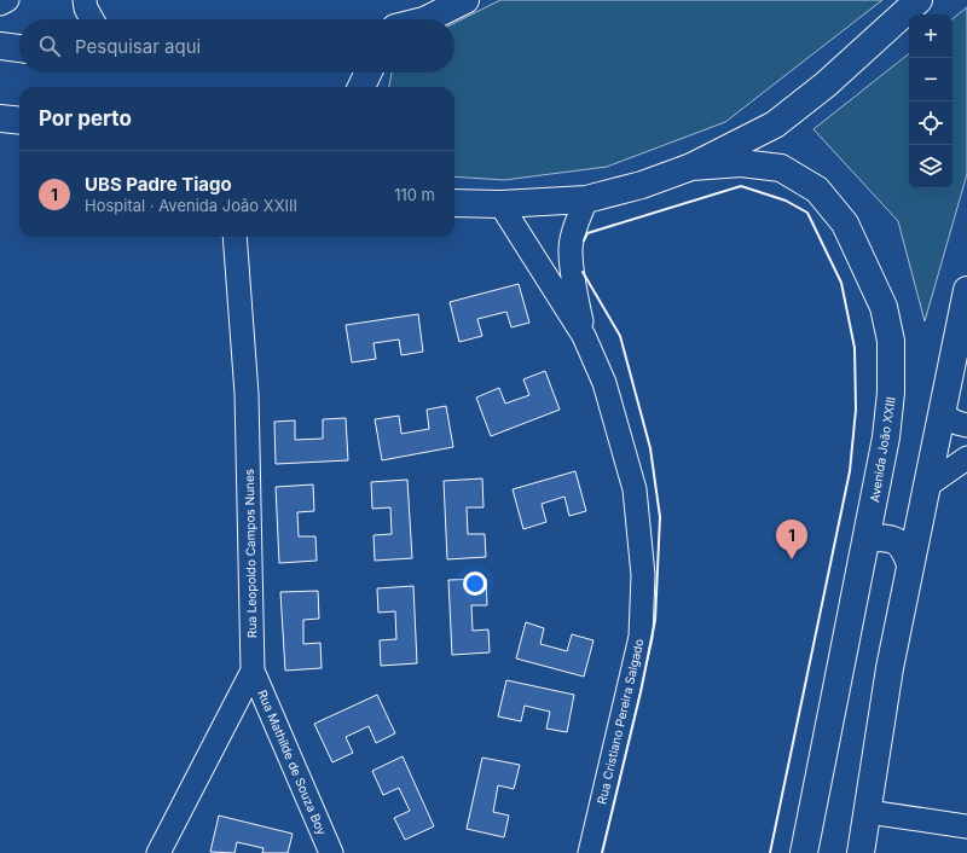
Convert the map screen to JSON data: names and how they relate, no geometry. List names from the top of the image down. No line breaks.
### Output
{"streets":{"main road":["Avenida João XXIII"],"street":["Rua Leopoldo Campos Nunes","Rua Cristiano Pereira Salgado","Rua Mathilde de Souza Boy"]},"crossings":[["Rua Leopoldo Campos Nunes","Rua Mathilde de Souza Boy"]],"page":{"map_buttons":["+","−"],"search":"Pesquisar aqui","heading":"Por perto","list":[{"mark":"1","name":"UBS Padre Tiago","note":"Hospital · Avenida João XXIII","value":"110 m"}],"pins":"1"}}
